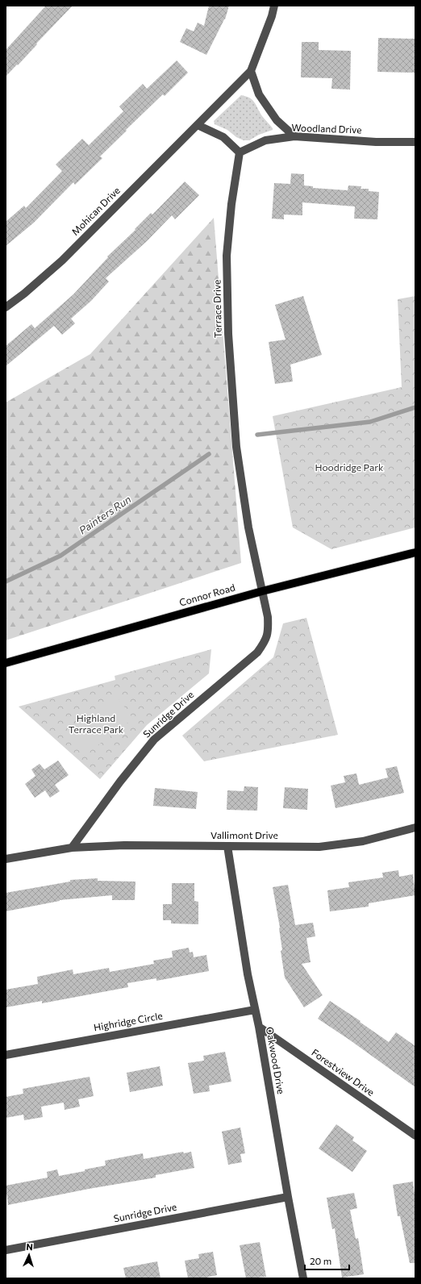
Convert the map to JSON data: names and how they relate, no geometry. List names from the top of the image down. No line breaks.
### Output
{"streets":{"main road":["Connor Road"],"street":["Woodland Drive","Mohican Drive","Terrace Drive","Sunridge Drive","Vallimont Drive","Highridge Circle","Oakwood Drive","Forestview Drive"]},"crossings":[["Woodland Drive","Terrace Drive"],["Terrace Drive","Connor Road"],["Terrace Drive","Sunridge Drive"],["Connor Road","Sunridge Drive"],["Sunridge Drive","Vallimont Drive"],["Sunridge Drive","Oakwood Drive"],["Vallimont Drive","Oakwood Drive"],["Highridge Circle","Oakwood Drive"],["Oakwood Drive","Forestview Drive"]],"water":["Painters Run"],"parks":["Hoodridge Park","Highland Terrace Park"],"scale_bar":"20 m","north":"top"}
